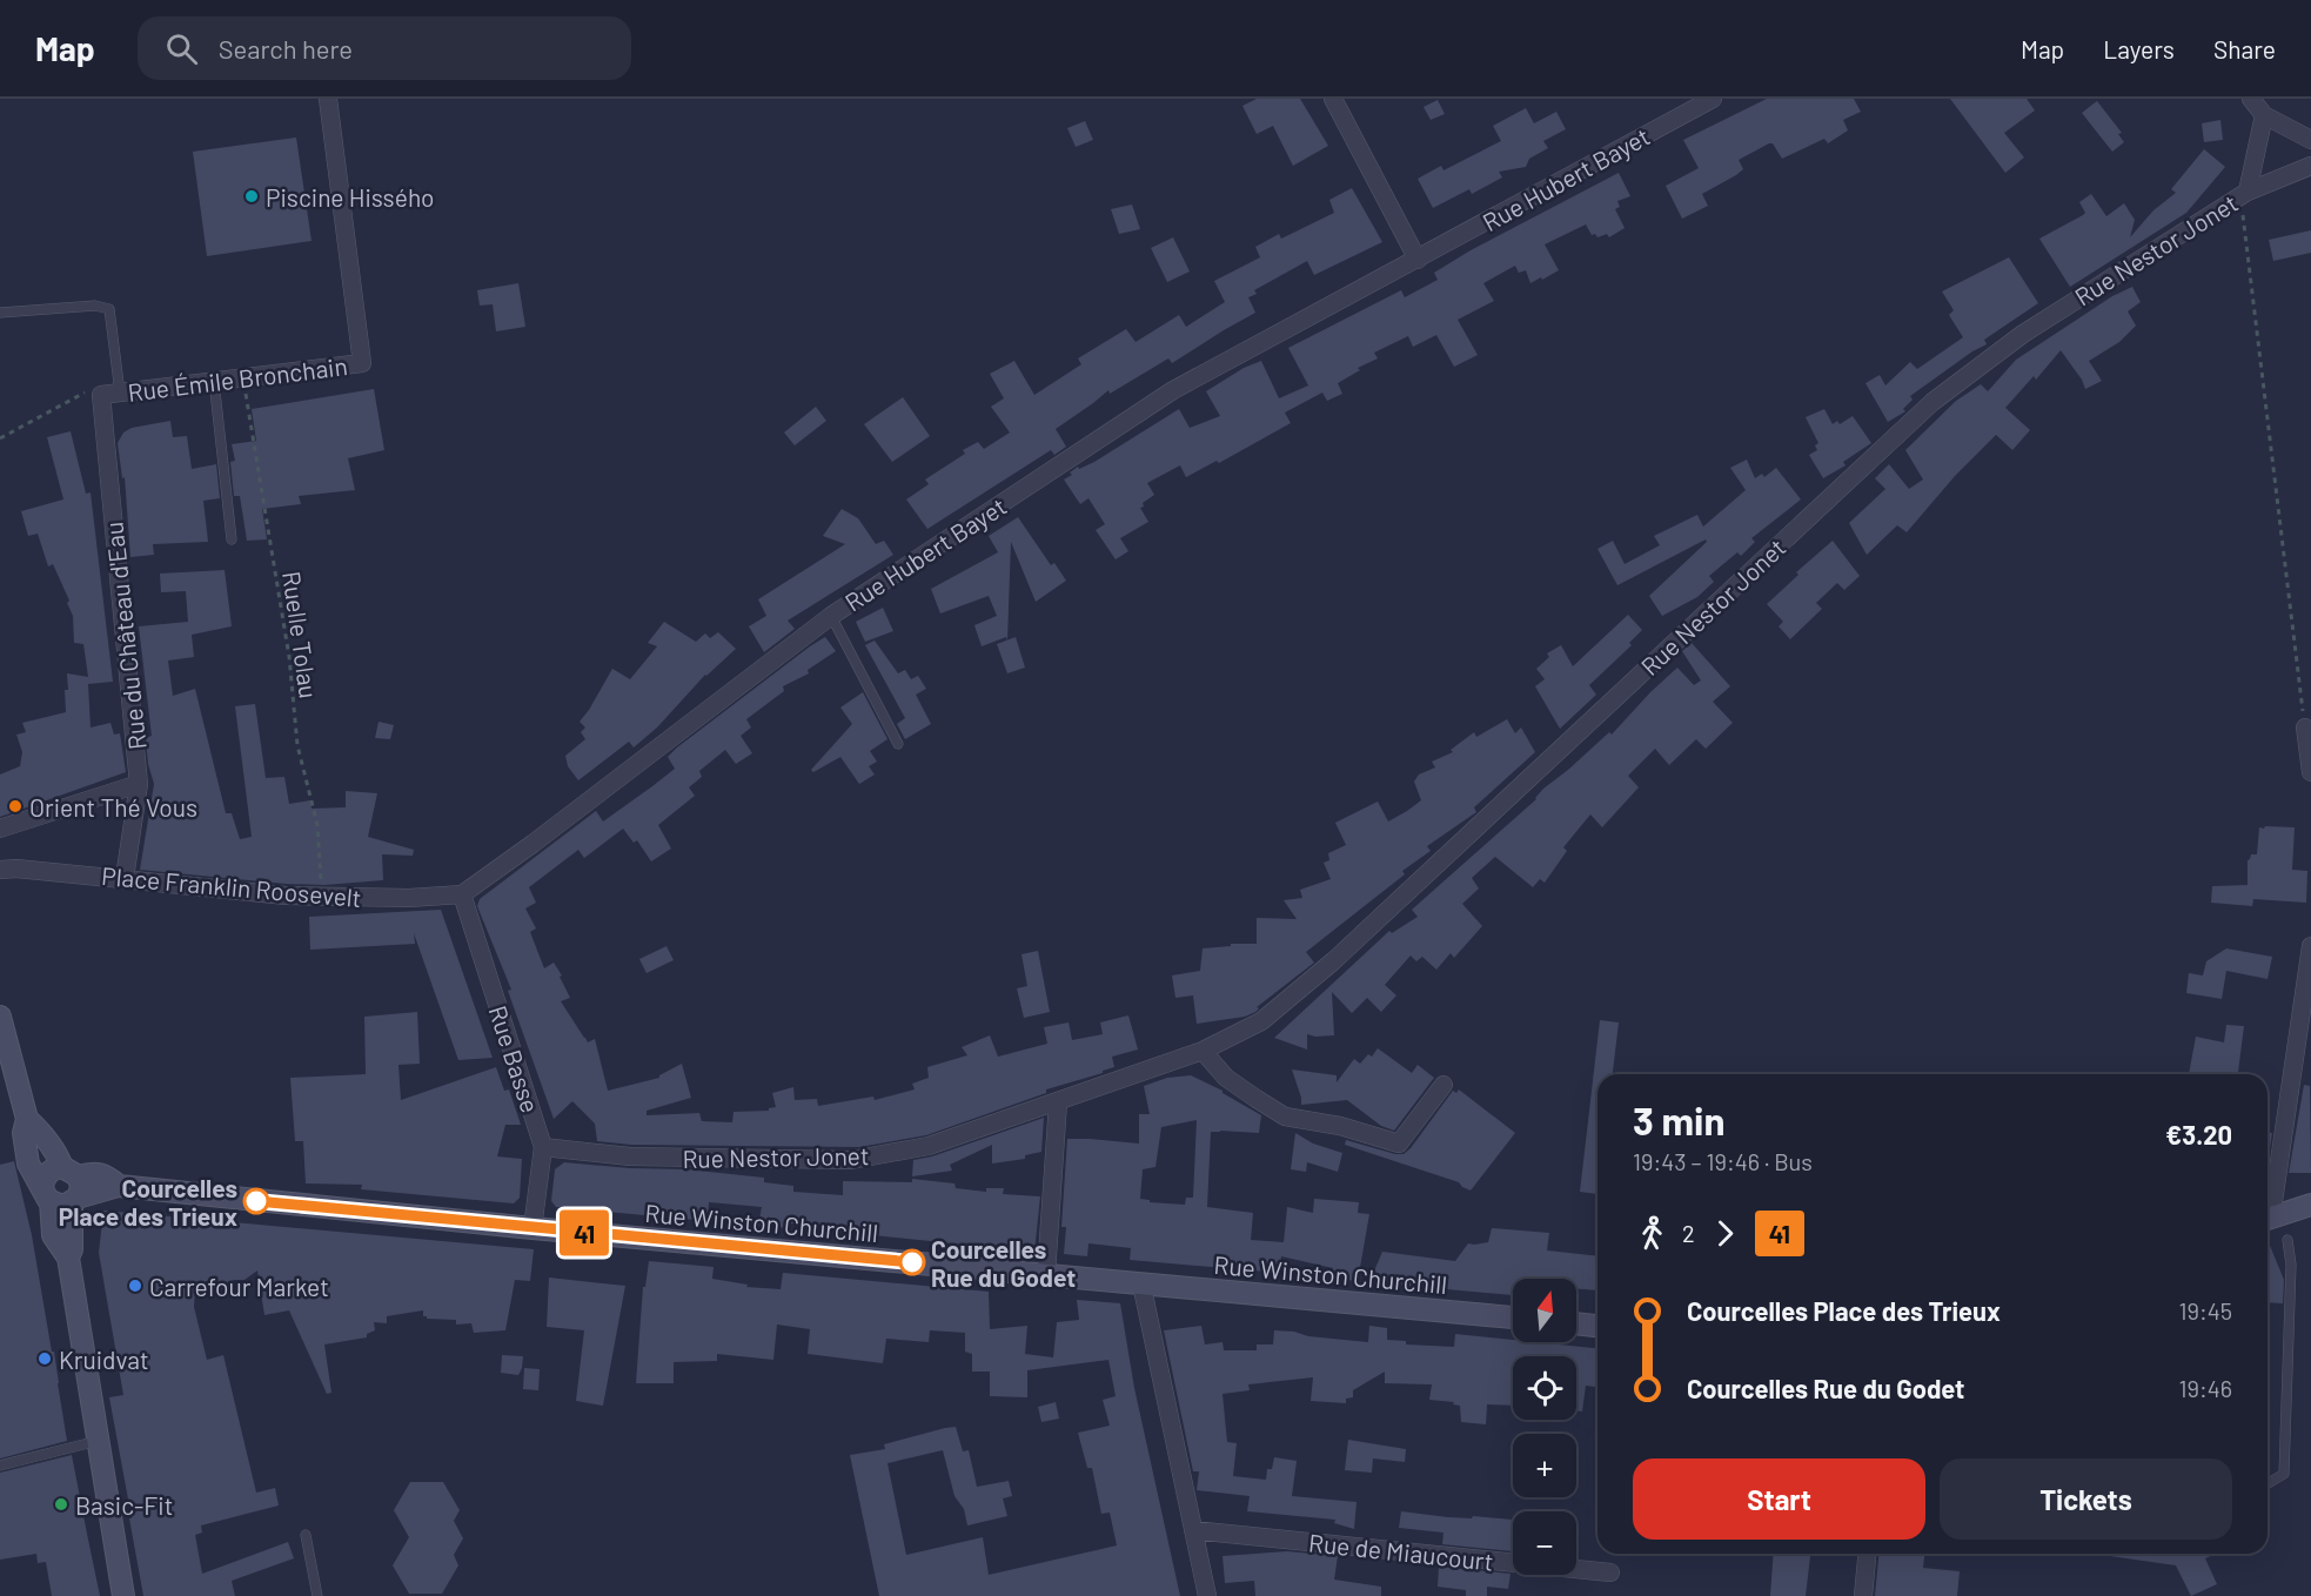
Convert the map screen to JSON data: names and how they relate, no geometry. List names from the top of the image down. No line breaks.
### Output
{"streets":{"main road":["Rue Winston Churchill"],"street":["Rue Hubert Bayet","Rue Nestor Jonet","Rue Émile Bronchain","Rue du Château d'Eau","Place Franklin Roosevelt","Rue Basse","Rue de Miaucourt"],"path":["Ruelle Tolau"]},"crossings":[["Rue Hubert Bayet","Place Franklin Roosevelt"],["Rue Hubert Bayet","Rue Basse"],["Rue Nestor Jonet","Rue Basse"],["Rue Émile Bronchain","Ruelle Tolau"],["Rue Émile Bronchain","Rue du Château d'Eau"],["Ruelle Tolau","Place Franklin Roosevelt"],["Rue du Château d'Eau","Place Franklin Roosevelt"],["Place Franklin Roosevelt","Rue Basse"],["Rue Basse","Rue Winston Churchill"]],"places":["Piscine Hissého","Orient Thé Vous","Courcelles Place des Trieux","Courcelles Rue du Godet","Carrefour Market","Kruidvat","Basic-Fit"],"lines":["bus line 41"],"north":"top","page":{"header":"Map","search":"Search here","nav":["Map","Layers","Share"],"on_map":"41","heading":["3 min","19:43 – 19:46 · Bus","€3.20"],"legs":["2","41"],"list":[{"name":"Courcelles Place des Trieux","value":"19:45"},{"name":"Courcelles Rue du Godet","value":"19:46"}],"map_buttons":["+","−"],"buttons":["Start","Tickets"]}}
